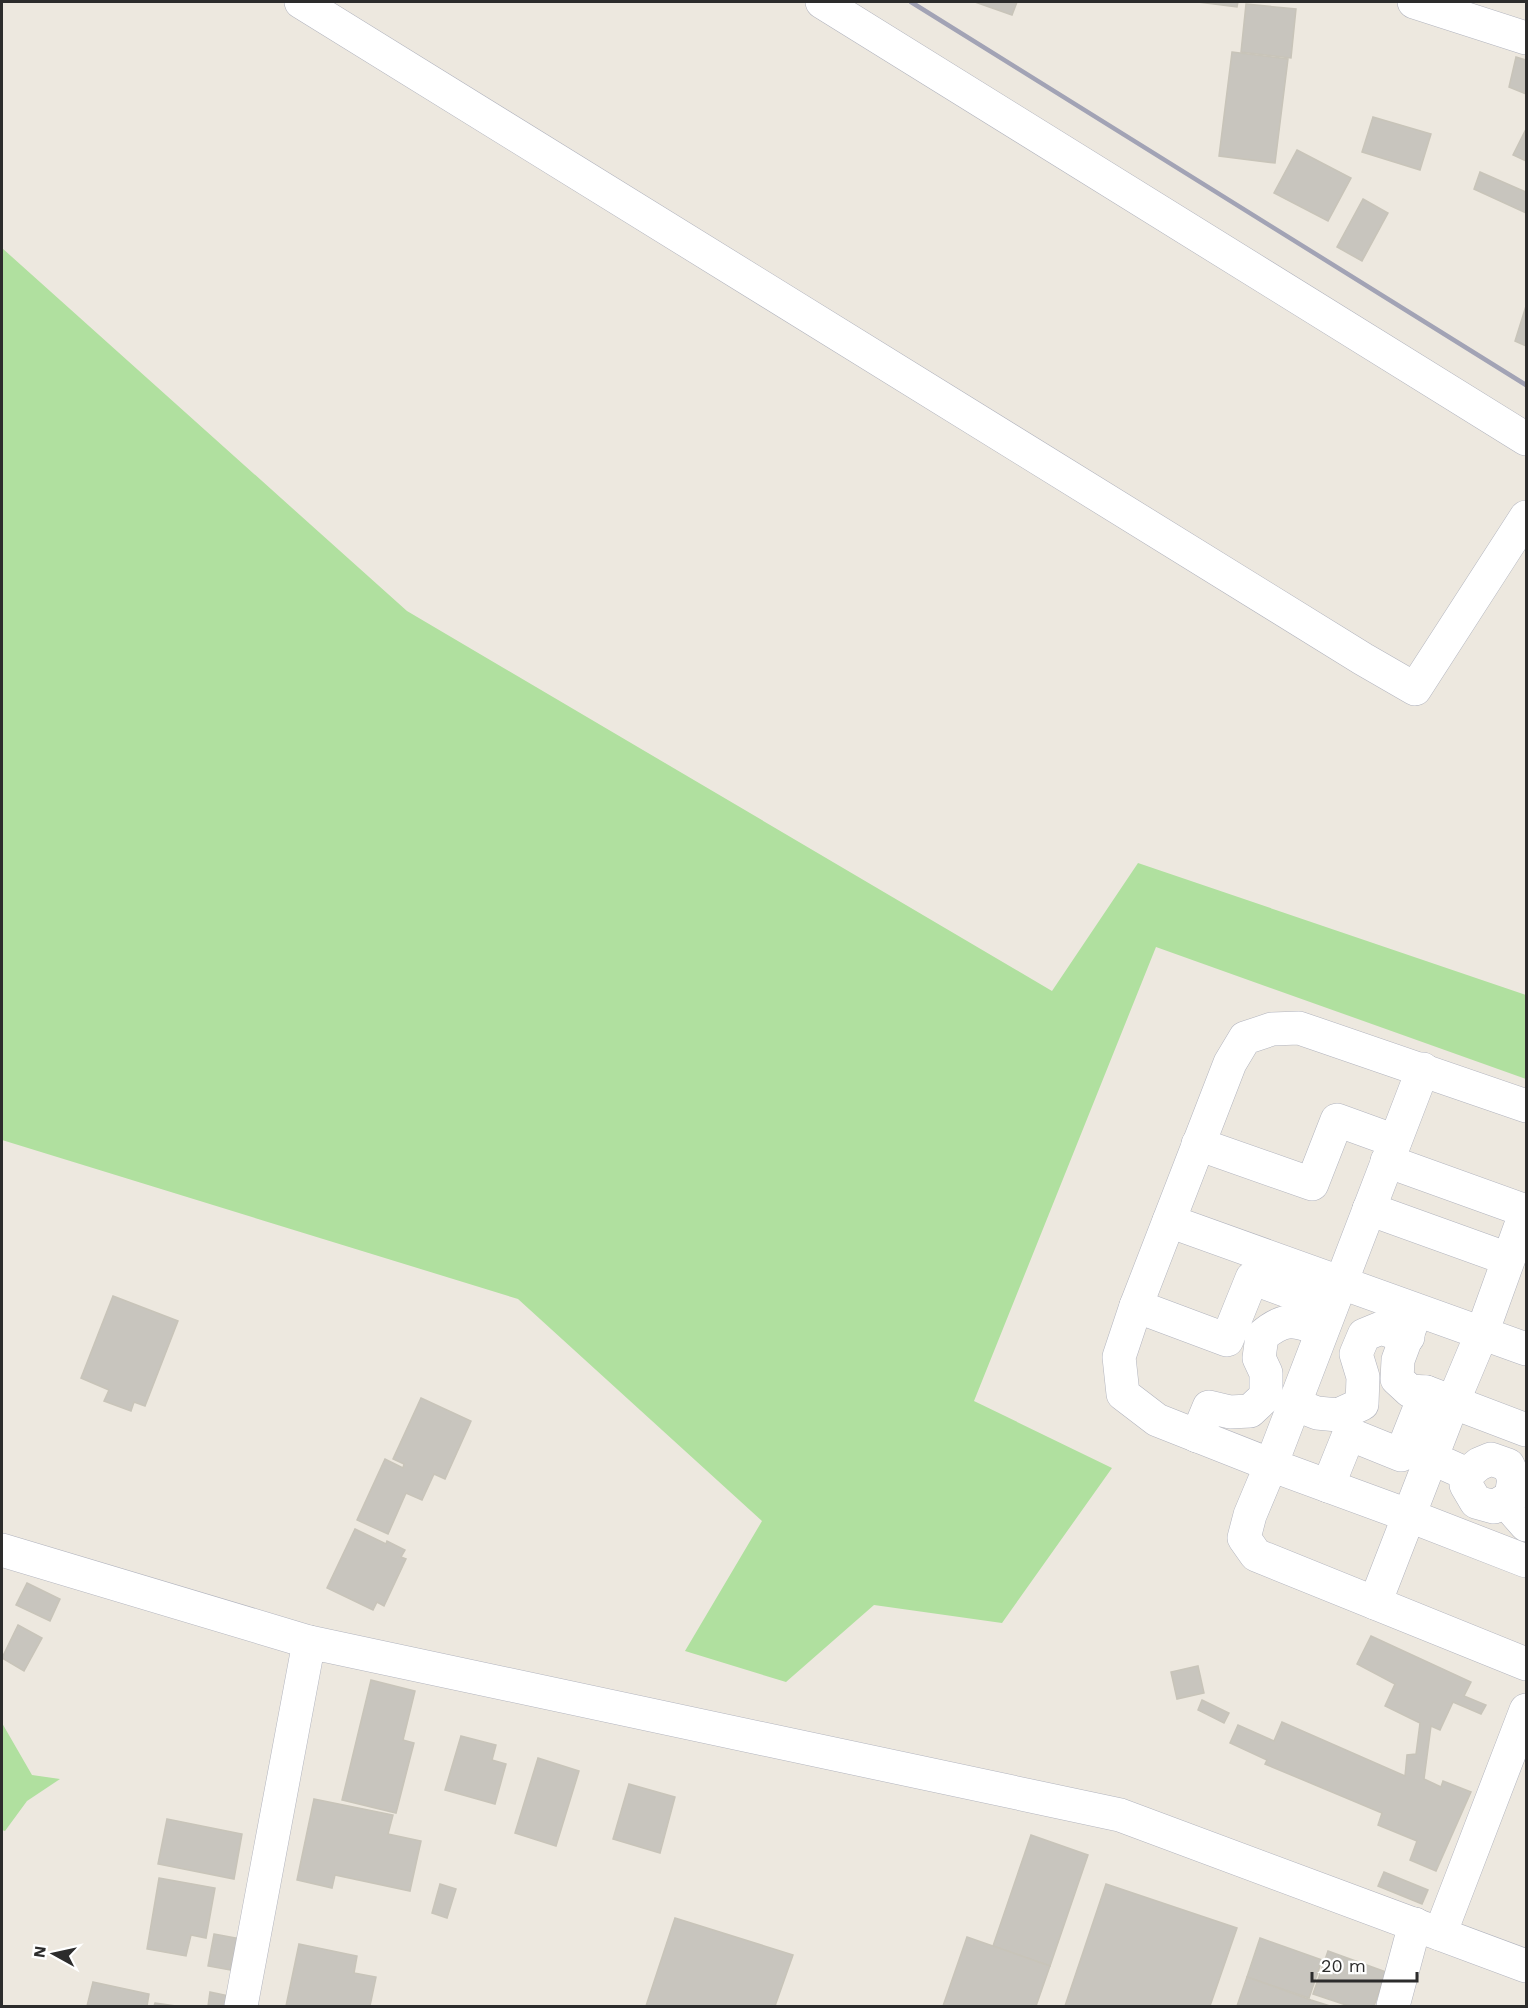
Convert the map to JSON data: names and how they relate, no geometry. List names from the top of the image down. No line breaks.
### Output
{"scale_bar":"20 m","north":"left"}
